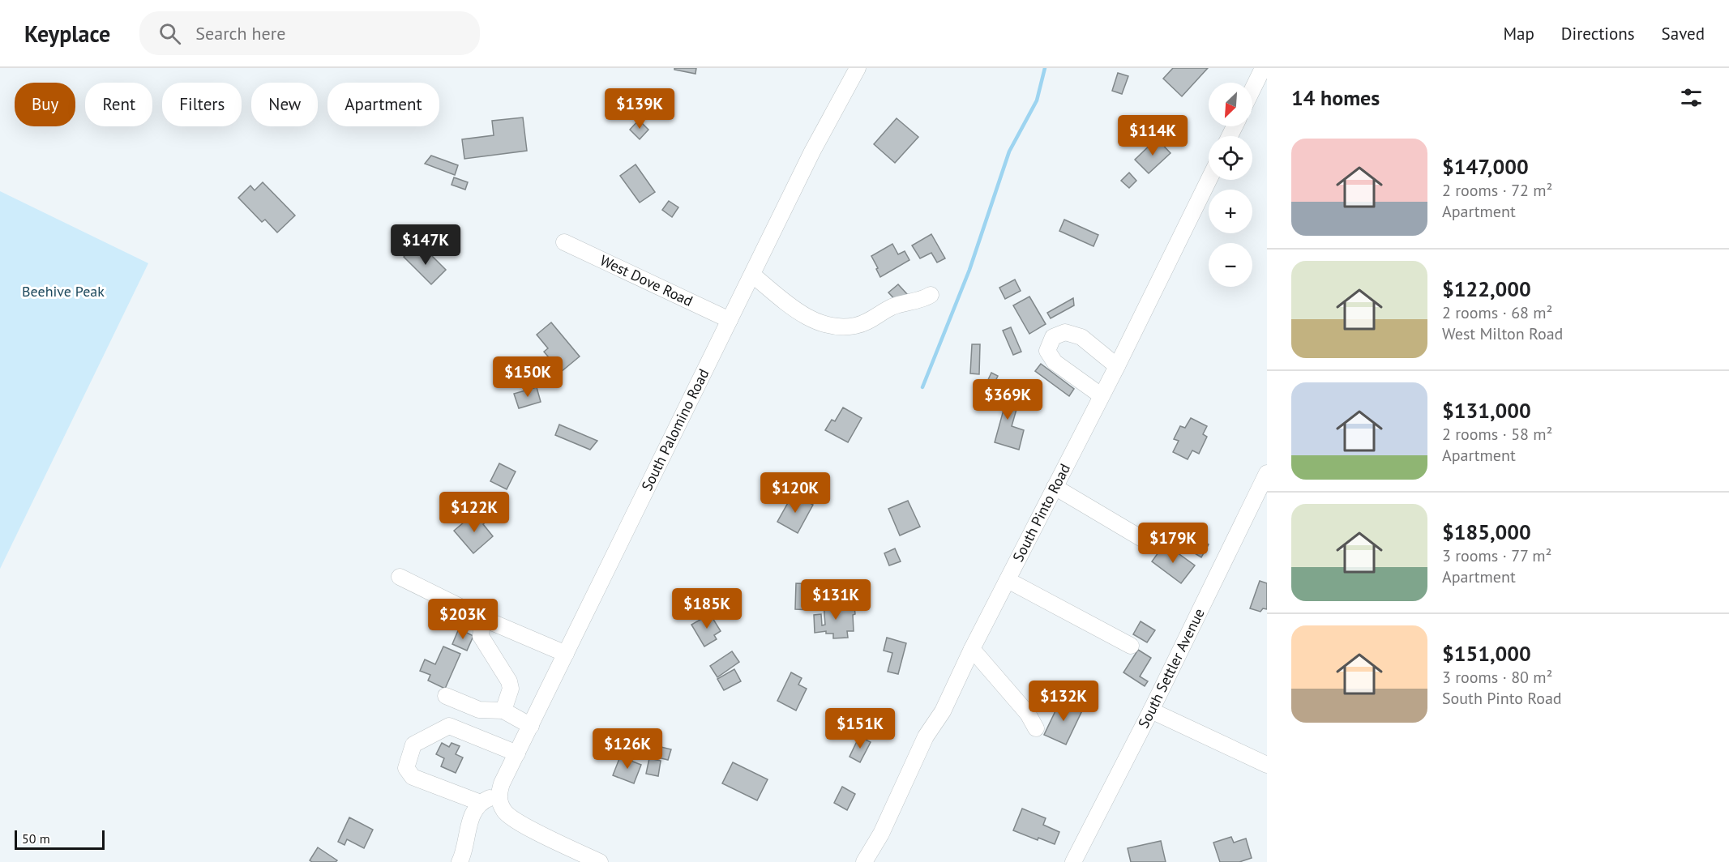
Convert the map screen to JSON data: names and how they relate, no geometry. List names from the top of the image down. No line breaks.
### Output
{"streets":{"street":["West Dove Road","South Palomino Road","South Pinto Road","South Settler Avenue"]},"crossings":[["West Dove Road","South Palomino Road"]],"parks":["Beehive Peak"],"scale_bar":"50 m","north":"bottom left","page":{"header":"Keyplace","search":"Search here","nav":["Map","Directions","Saved"],"heading":"14 homes","map_buttons":["+","−"],"chip":["Buy","Rent","Filters","New","Apartment"],"price":["$139K","$114K","$147K","$150K","$369K","$120K","$122K","$179K","$131K","$185K","$203K","$132K","$151K","$126K"],"list":[{"name":"$147,000","note":"2 rooms · 72 m² · Apartment"},{"name":"$122,000","note":"2 rooms · 68 m² · West Milton Road"},{"name":"$131,000","note":"2 rooms · 58 m² · Apartment"},{"name":"$185,000","note":"3 rooms · 77 m² · Apartment"},{"name":"$151,000","note":"3 rooms · 80 m² · South Pinto Road"}],"scale":"50 m"}}
